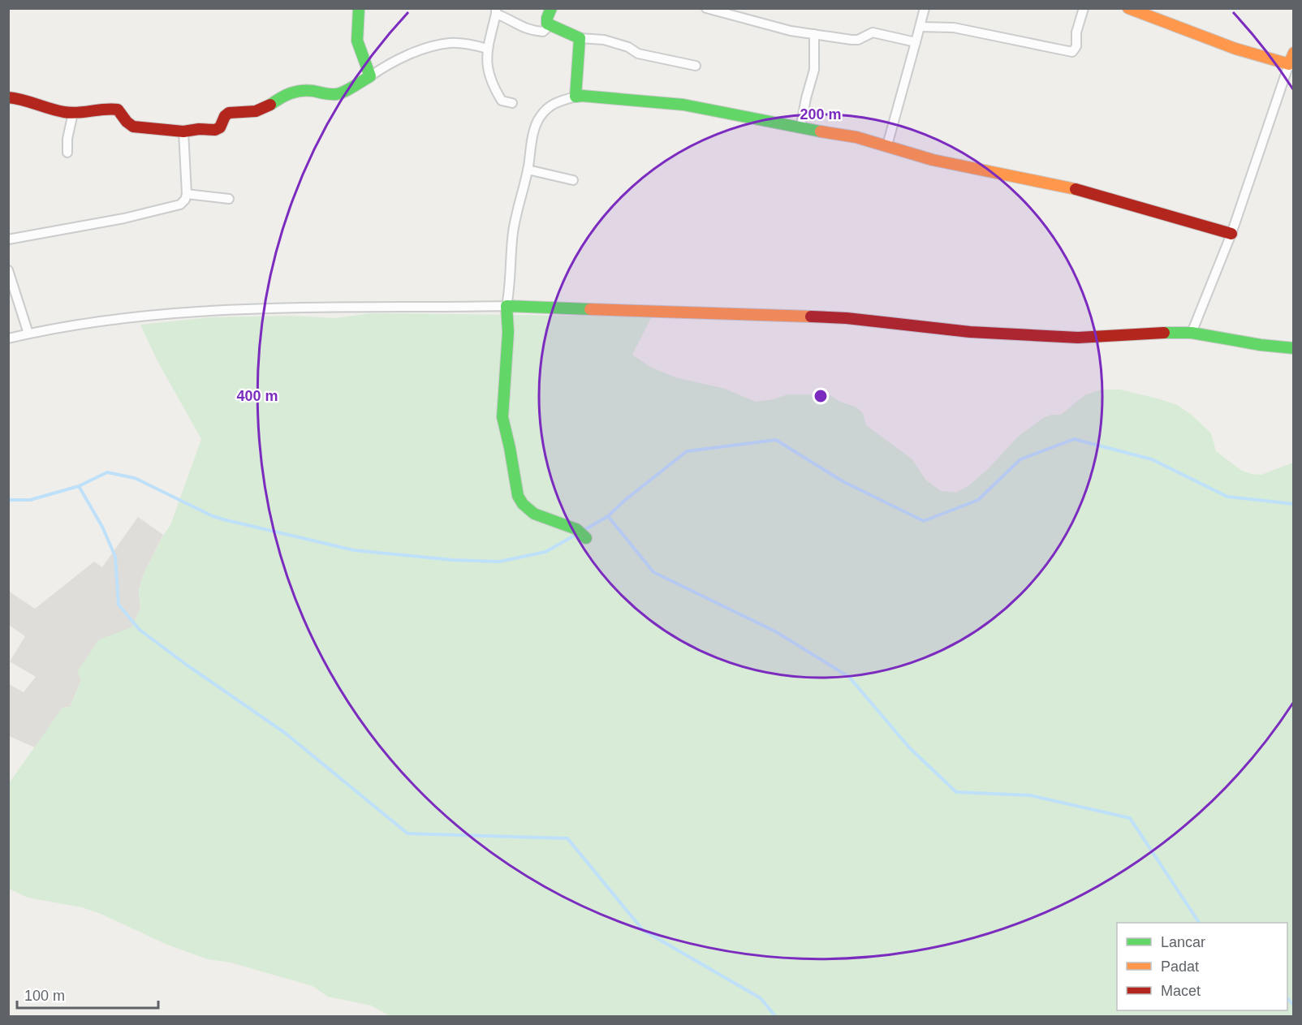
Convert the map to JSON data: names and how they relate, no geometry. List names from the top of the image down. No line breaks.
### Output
{"legend":["Lancar","Padat","Macet"],"scale_bar":"100 m","rings":["200 m","400 m"]}
